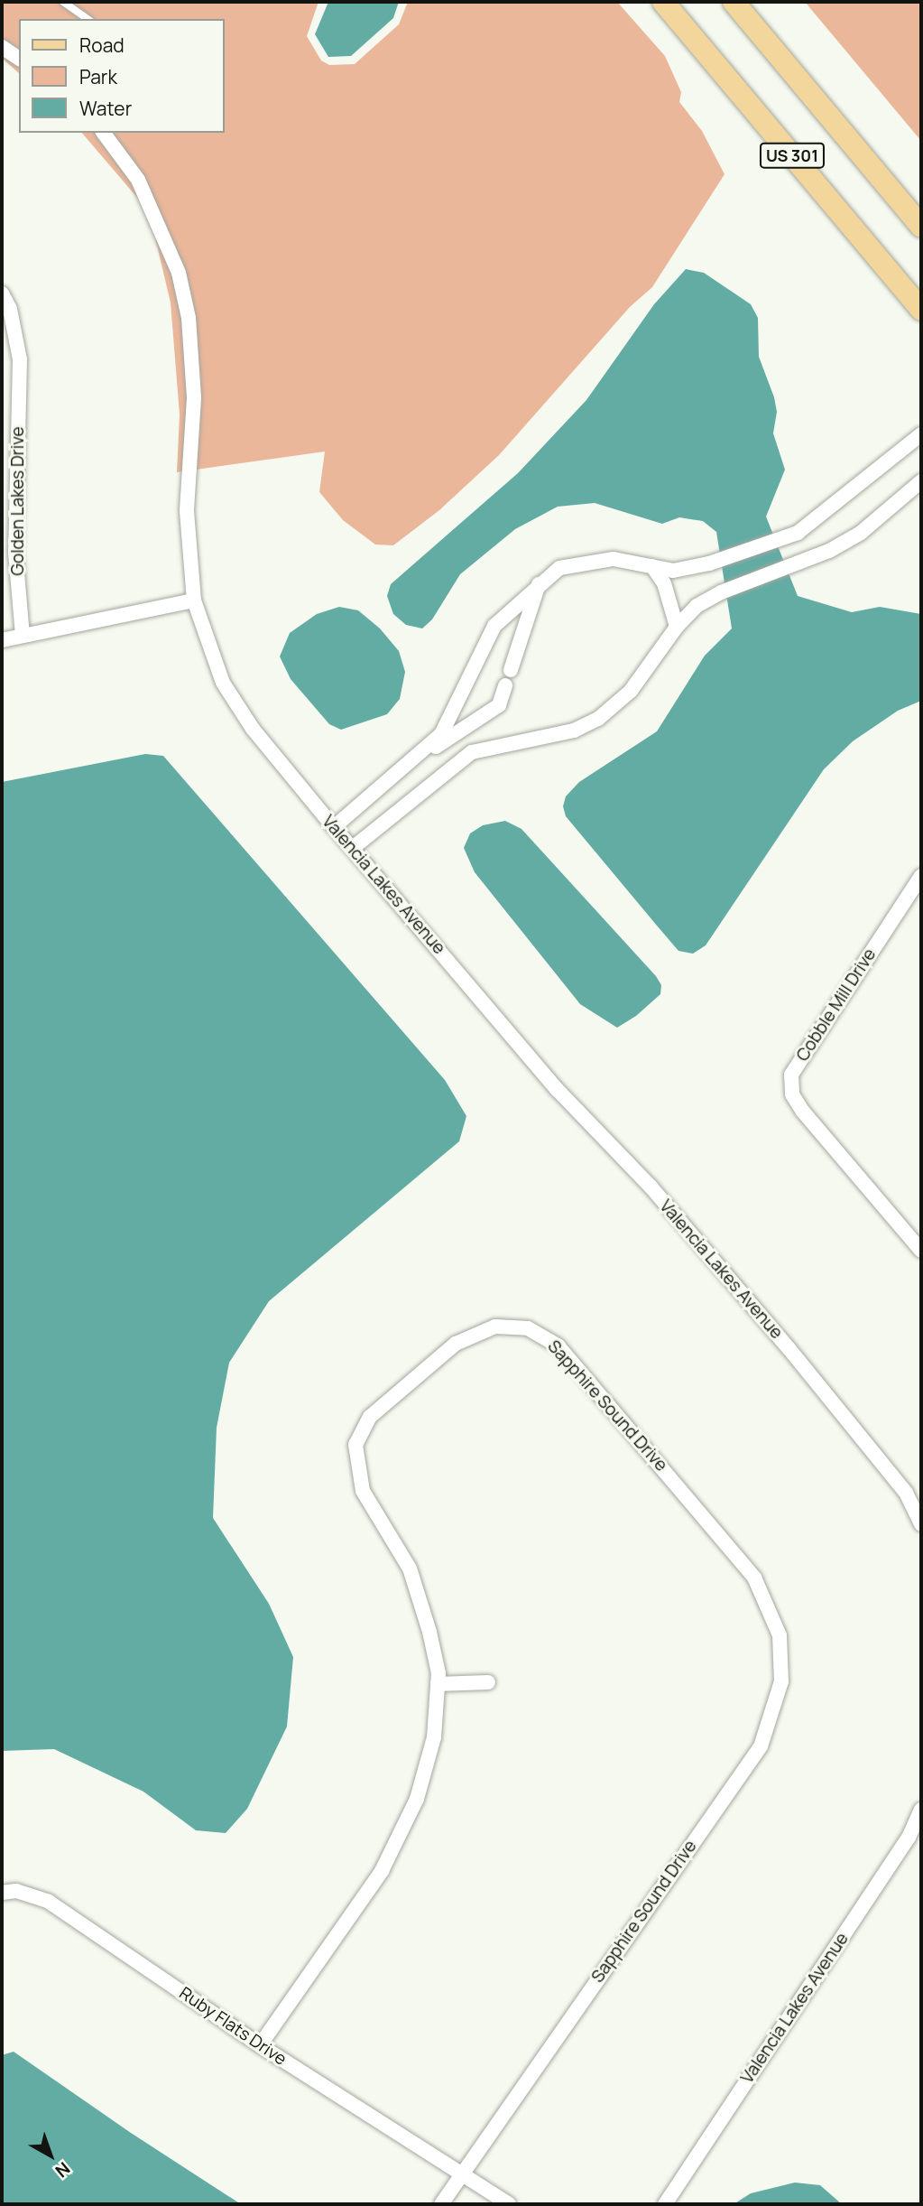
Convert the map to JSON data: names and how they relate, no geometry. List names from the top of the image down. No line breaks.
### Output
{"streets":{"main road":["US 301"],"street":["Golden Lakes Drive","Valencia Lakes Avenue","Cobble Mill Drive","Sapphire Sound Drive","Ruby Flats Drive"]},"crossings":[["Sapphire Sound Drive","Ruby Flats Drive"]],"legend":["Road","Park","Water"],"north":"bottom right"}
